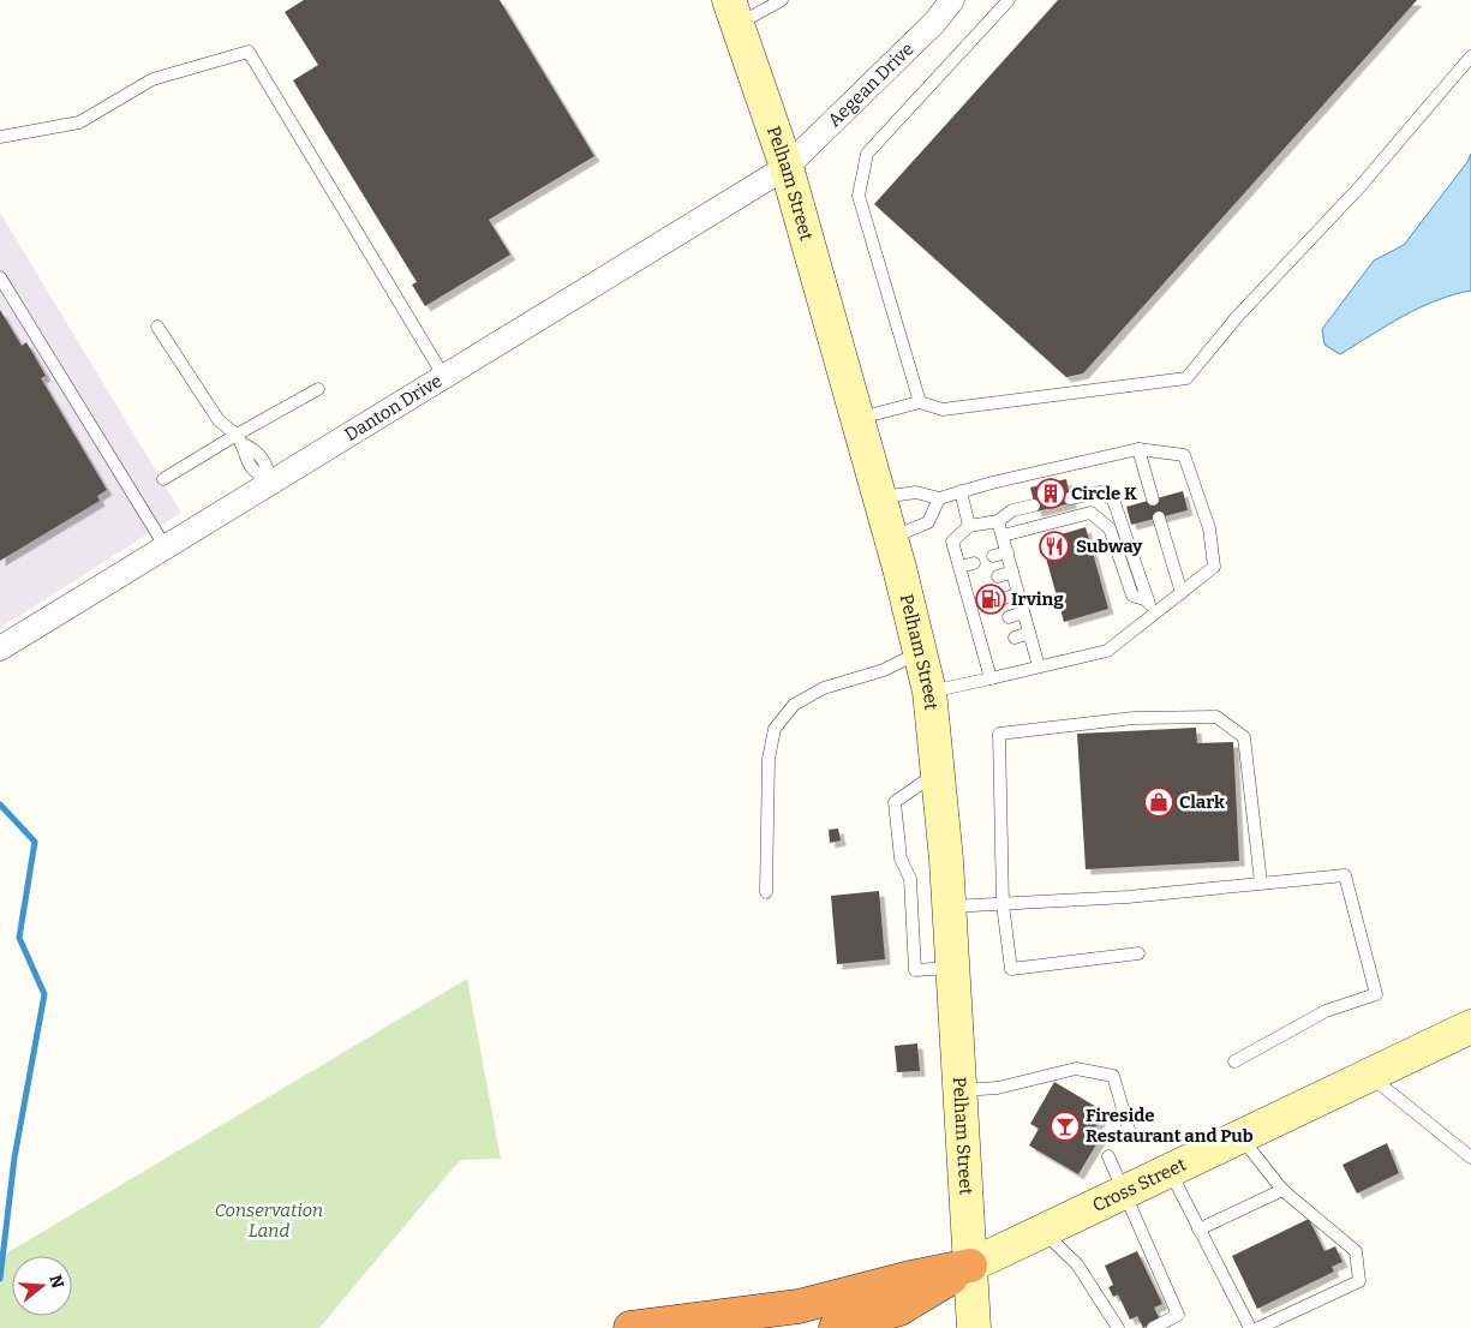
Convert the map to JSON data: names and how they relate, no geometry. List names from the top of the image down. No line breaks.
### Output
{"streets":{"street":["Aegean Drive","Pelham Street","Danton Drive","Cross Street"]},"crossings":[["Aegean Drive","Pelham Street"],["Aegean Drive","Danton Drive"],["Pelham Street","Danton Drive"],["Pelham Street","Cross Street"]],"parks":["Conservation Land"],"places":{"building":["Circle K"],"restaurant":["Subway"],"fuel station":["Irving"],"shop":["Clark"],"bar":["Fireside Restaurant and Pub"]},"north":"right"}
